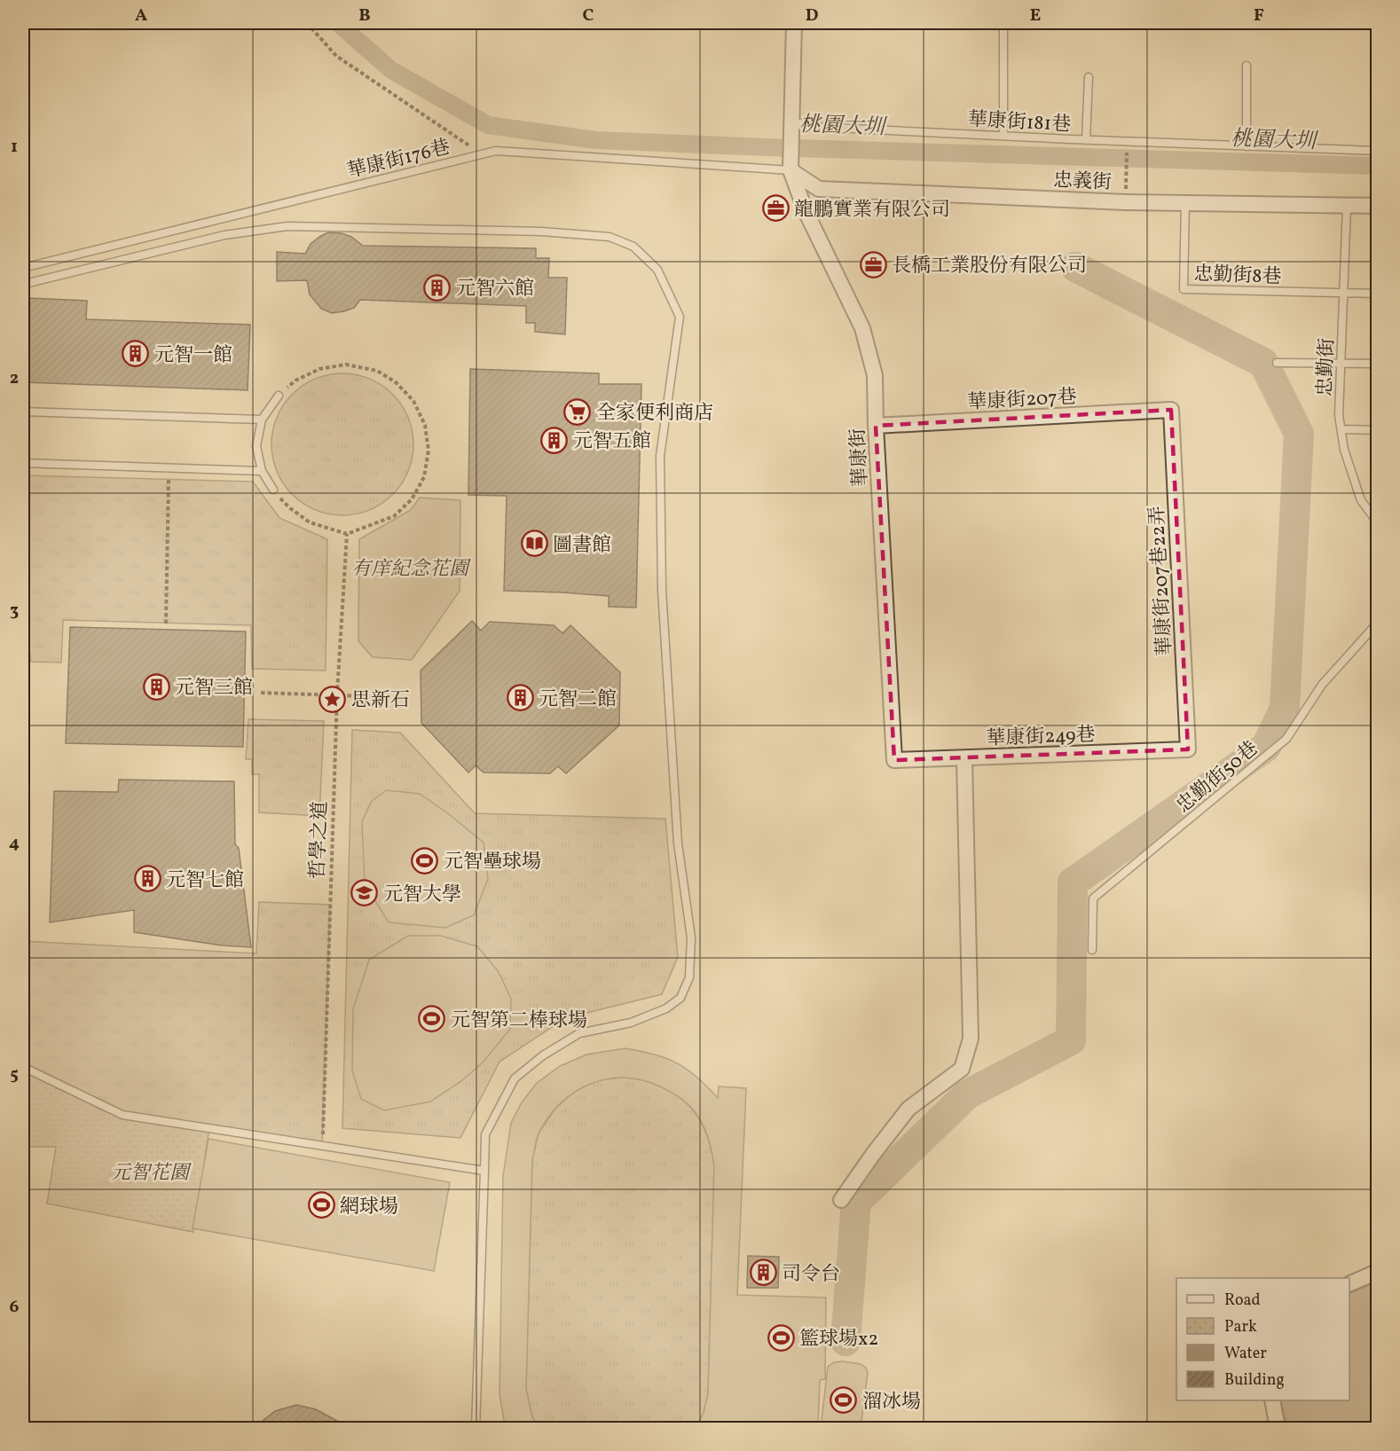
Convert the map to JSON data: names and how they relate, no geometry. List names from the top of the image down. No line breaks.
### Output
{"streets":{"street":["忠義街","華康街207巷","華康街","華康街207巷22弄","華康街249巷"],"lane":["華康街181巷","華康街176巷","忠勤街8巷","忠勤街","忠勤街50巷"],"path":["哲學之道"]},"crossings":[["華康街176巷","忠義街"],["華康街176巷","華康街"],["忠義街","忠勤街8巷"],["忠義街","忠勤街"],["忠義街","華康街"],["忠勤街8巷","忠勤街"],["華康街207巷","華康街"],["華康街207巷","華康街207巷22弄"],["華康街","華康街249巷"],["華康街207巷22弄","華康街249巷"]],"water":["桃園大圳"],"parks":["有庠紀念花園","元智花園"],"places":{"office":["龍鵬實業有限公司","長橋工業股份有限公司"],"building":["元智六館","元智一館","元智五館","元智三館","元智二館","元智七館","司令台"],"supermarket":["全家便利商店"],"library":["圖書館"],"place":["思新石"],"sports":["元智壘球場","元智第二棒球場","網球場","籃球場x2","溜冰場"],"school or university":["元智大學"]},"legend":["Road","Park","Water","Building"],"grid":{"columns":["A","B","C","D","E","F"],"rows":["1","2","3","4","5","6"]}}
